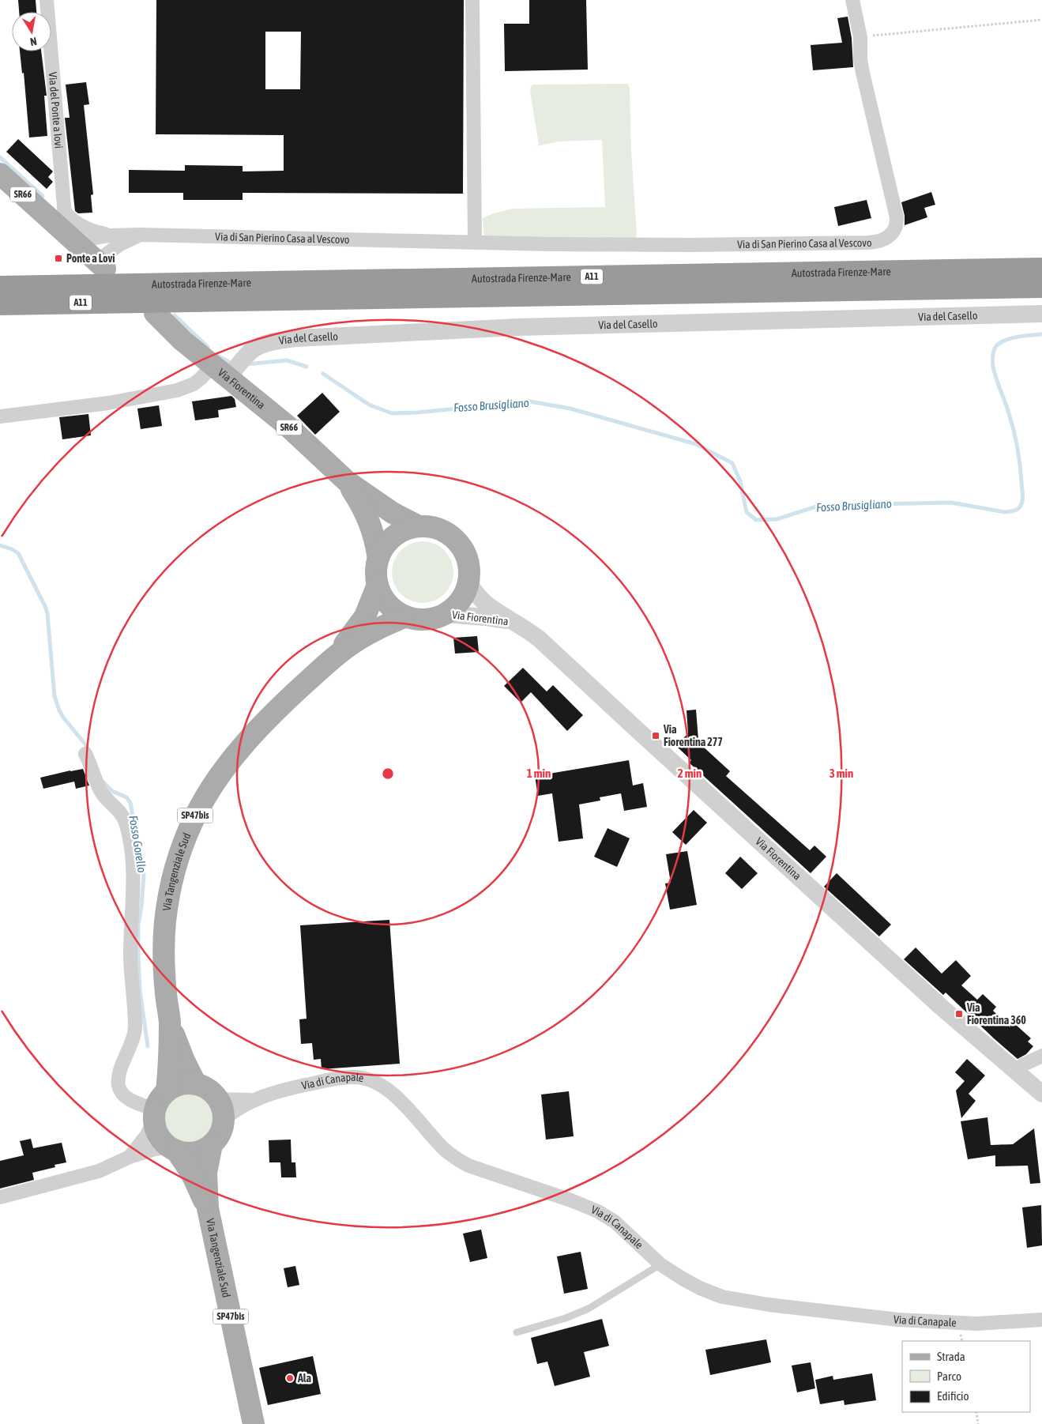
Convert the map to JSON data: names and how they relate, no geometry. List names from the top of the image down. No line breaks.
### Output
{"streets":{"highway":["Autostrada Firenze-Mare","A11"],"main road":["SR66","Via Fiorentina","SP47bis","Via Tangenziale Sud"],"street":["Via del Ponte a Iovi","Via di San Pierino Casa al Vescovo","Via del Casello","Via di Canapale"]},"crossings":[["Via del Ponte a Iovi","SR66"],["Via del Casello","Via Fiorentina"],["Via Fiorentina","Via Tangenziale Sud"],["Via Tangenziale Sud","Via di Canapale"]],"water":["Fosso Brusigliano","Fosso Gorello"],"places":{"transit":["Ponte a Lovi","Via Fiorentina 277","Via Fiorentina 360"],"other":["Ala"]},"legend":["Strada","Parco","Edificio"],"north":"bottom","rings":["1 min","2 min","3 min"]}
